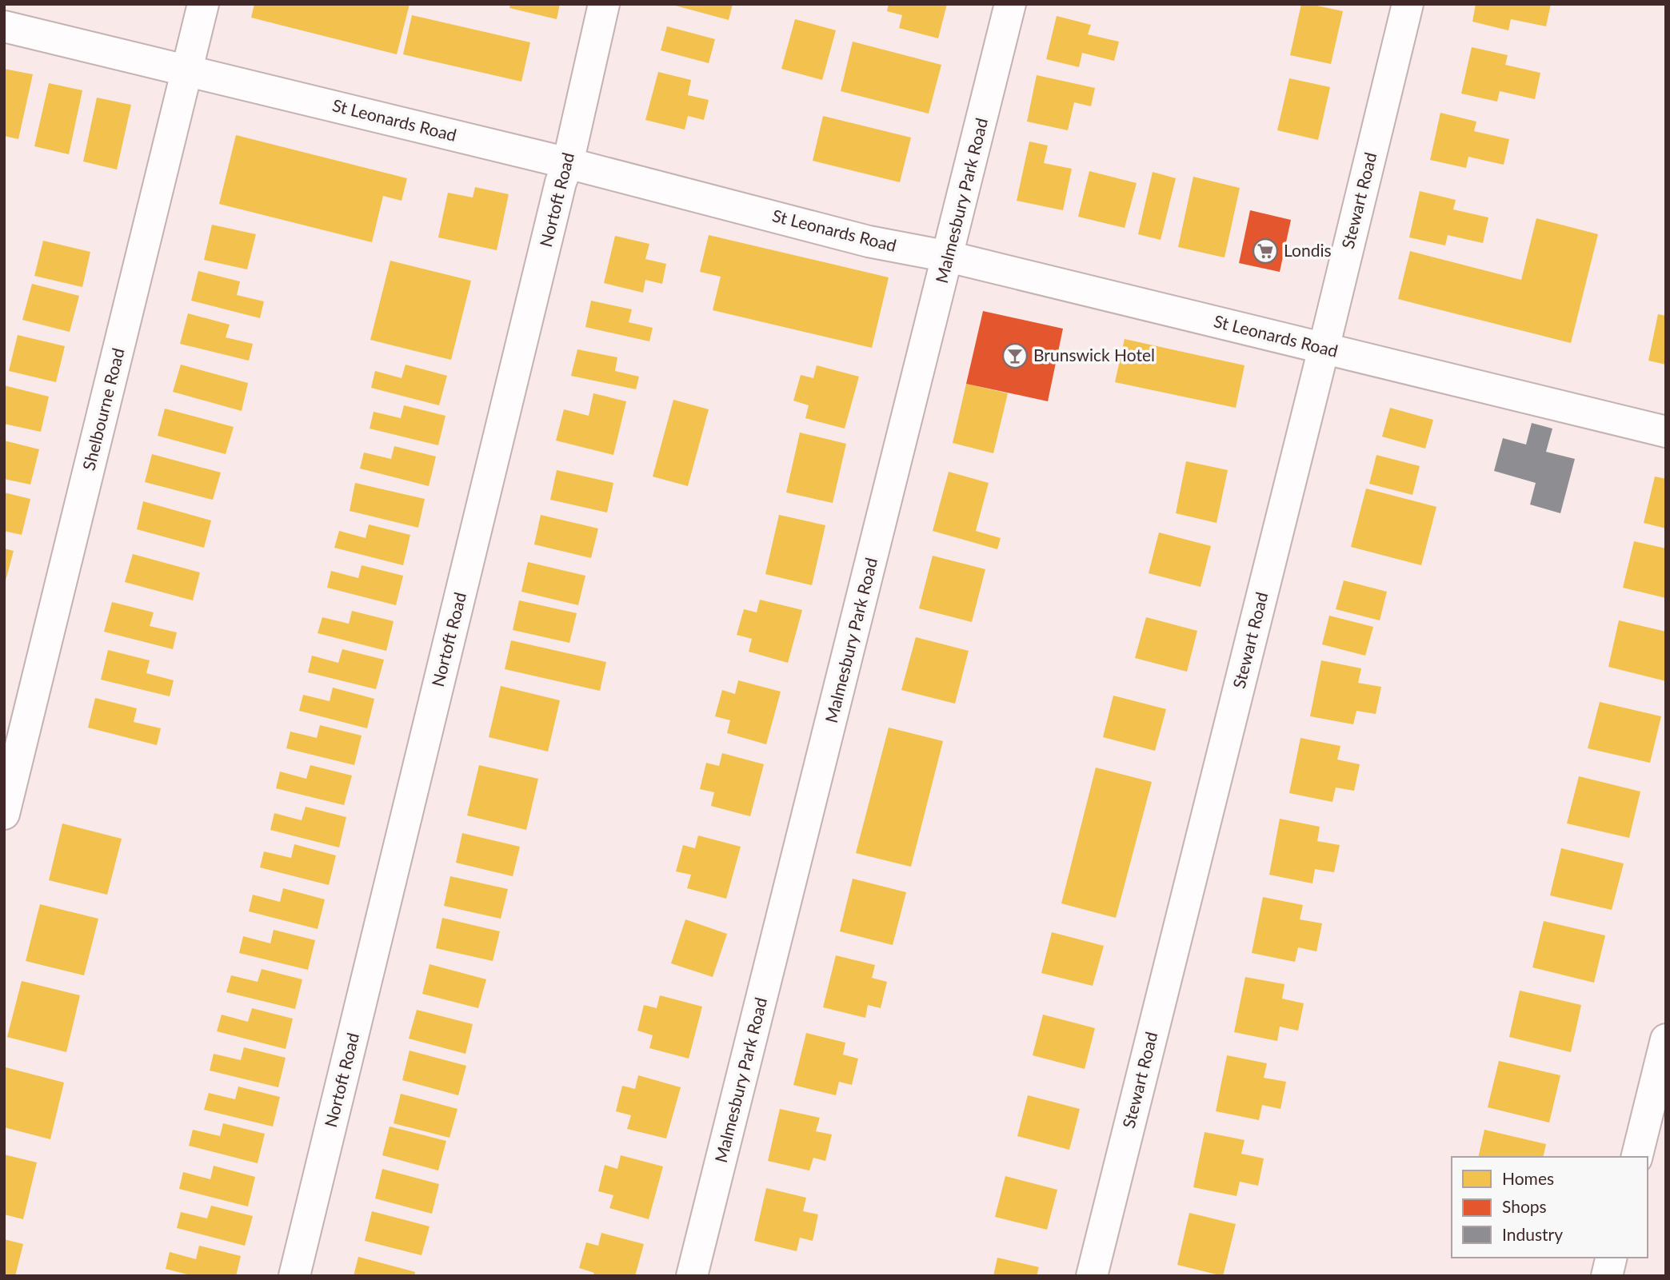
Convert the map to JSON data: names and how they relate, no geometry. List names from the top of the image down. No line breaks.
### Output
{"streets":{"street":["St Leonards Road","Nortoft Road","Malmesbury Park Road","Stewart Road","Shelbourne Road"]},"crossings":[["St Leonards Road","Nortoft Road"],["St Leonards Road","Malmesbury Park Road"],["St Leonards Road","Stewart Road"],["St Leonards Road","Shelbourne Road"]],"places":{"supermarket":["Londis"],"bar":["Brunswick Hotel"]},"legend":["Homes","Shops","Industry"]}
